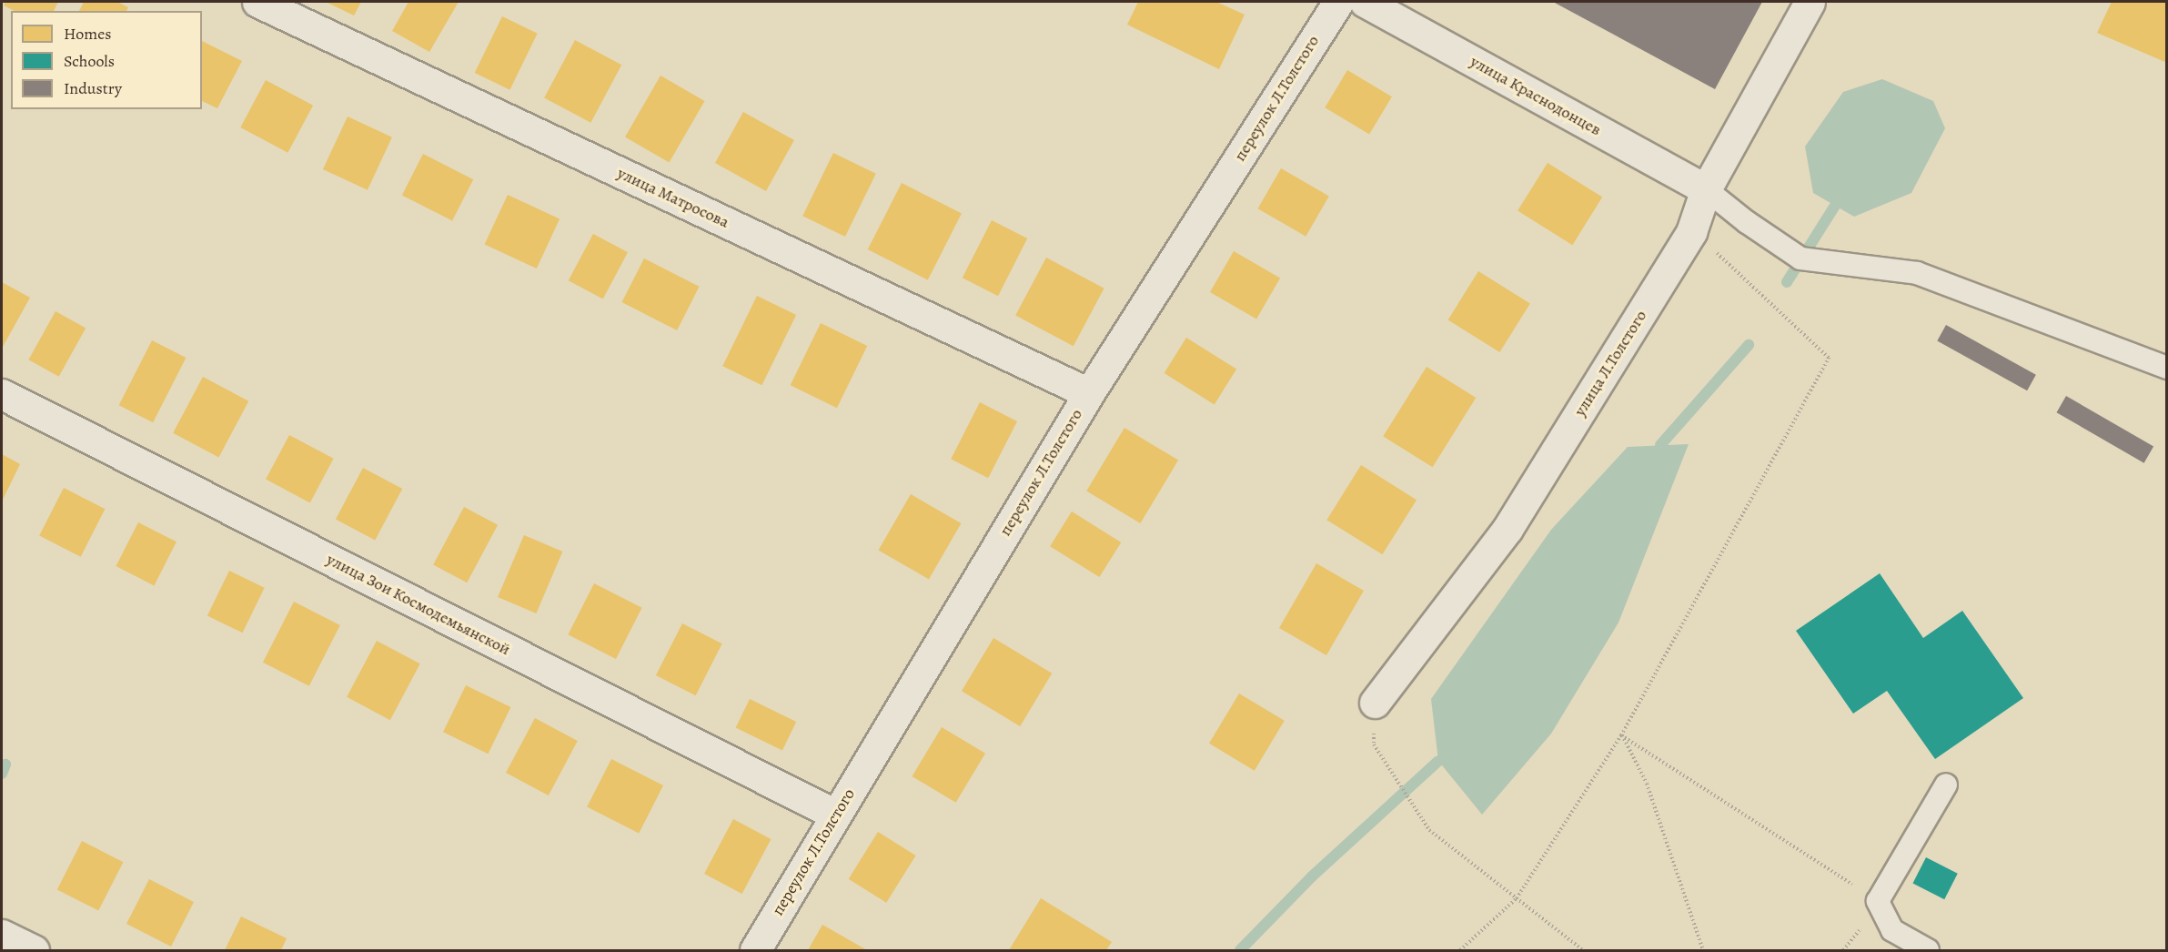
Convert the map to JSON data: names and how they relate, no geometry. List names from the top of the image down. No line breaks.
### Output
{"streets":{"street":["улица Краснодонцев","переулок Л.Толстого","улица Матросова","улица Л.Толстого","улица Зои Космодемьянской"]},"crossings":[["улица Краснодонцев","улица Л.Толстого"],["переулок Л.Толстого","улица Матросова"],["переулок Л.Толстого","улица Зои Космодемьянской"]],"legend":["Homes","Schools","Industry"]}
